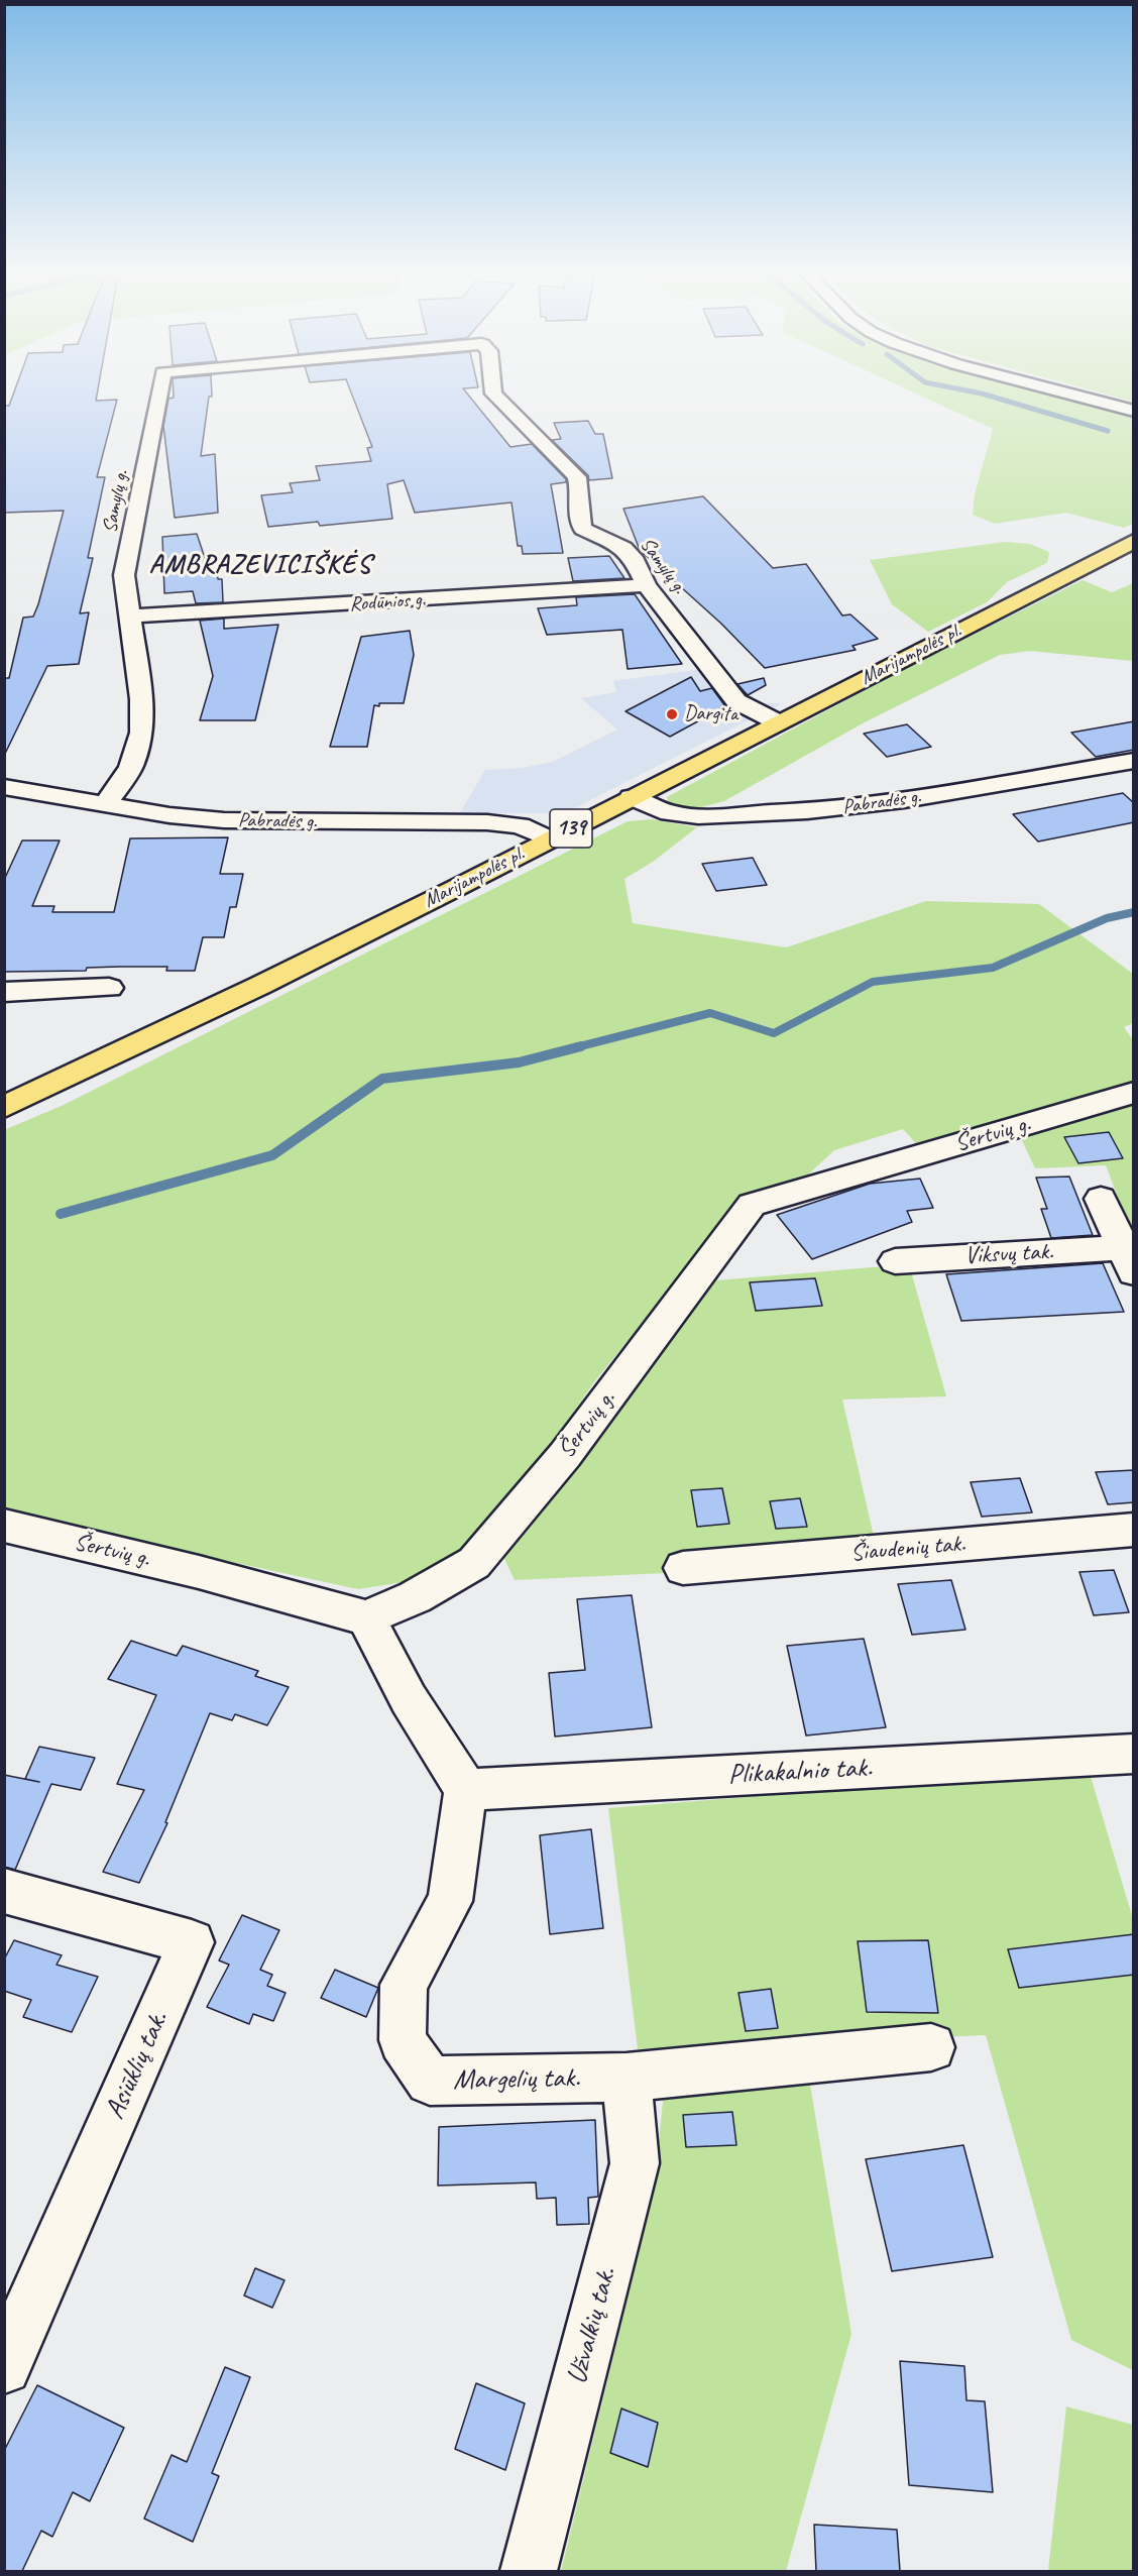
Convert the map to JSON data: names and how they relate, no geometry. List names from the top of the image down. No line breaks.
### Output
{"streets":{"main road":["Marijampolės pl.","139"],"street":["Samylų g.","Rodūnios g.","Pabradės g.","Šertvių g.","Viksvų tak.","Šiaudenių tak.","Plikakalnio tak.","Asiūklių tak.","Margelių tak.","Užvalkių tak."]},"crossings":[["Samylų g.","Rodūnios g."],["Samylų g.","Marijampolės pl."],["Samylų g.","Pabradės g."],["Marijampolės pl.","Pabradės g."],["Plikakalnio tak.","Margelių tak."],["Margelių tak.","Užvalkių tak."]],"districts":["AMBRAZEVICIŠKĖS"],"places":["Dargita"]}
